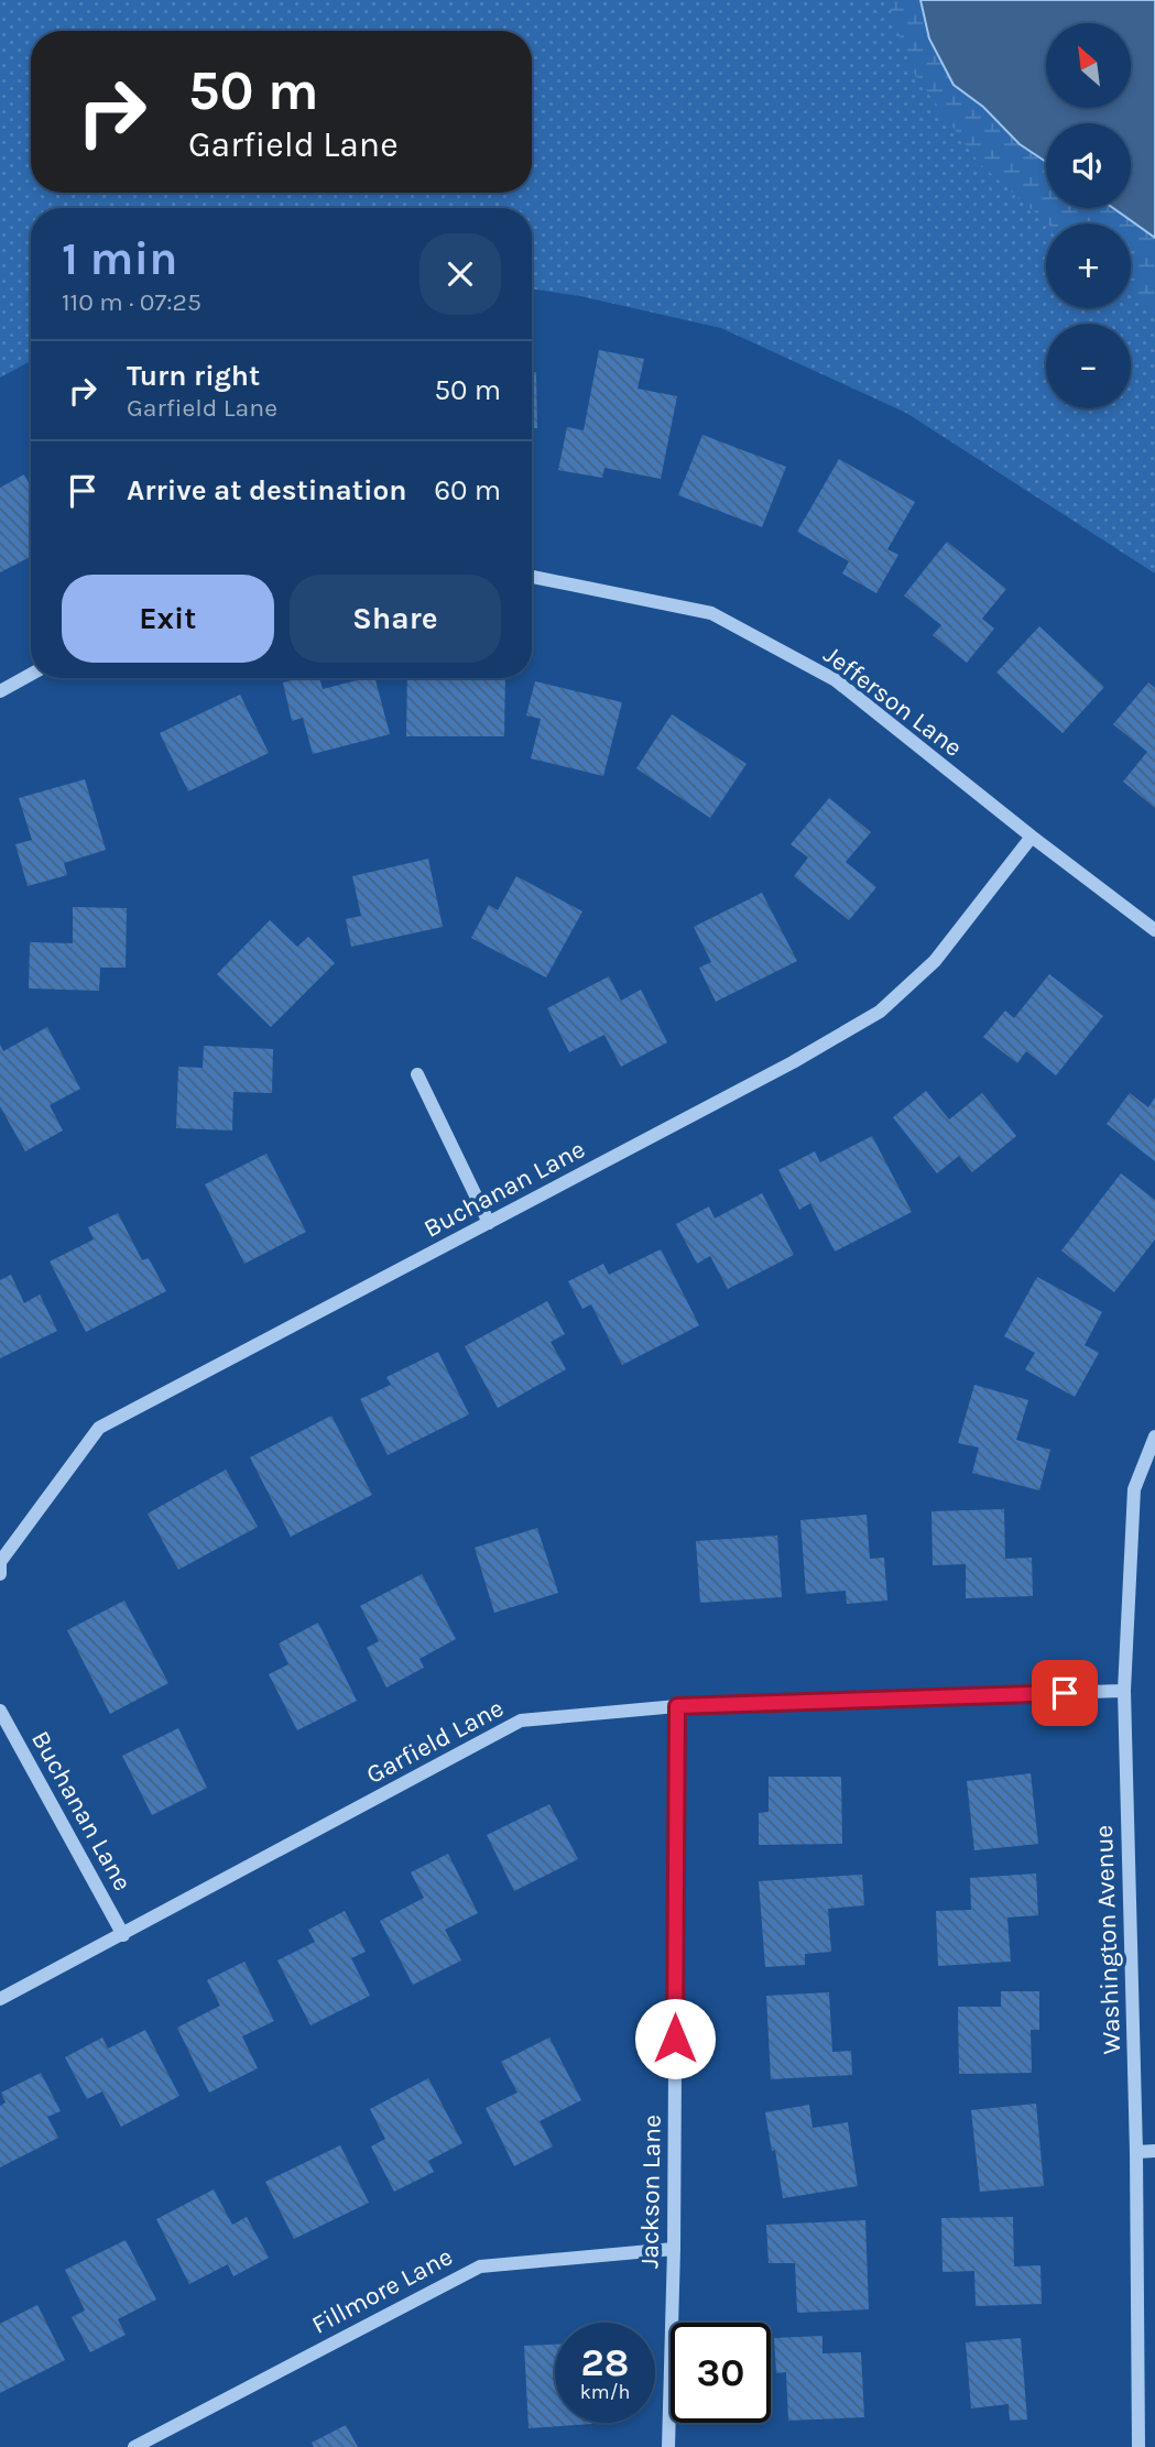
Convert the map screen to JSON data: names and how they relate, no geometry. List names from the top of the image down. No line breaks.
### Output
{"streets":{"street":["Jefferson Lane","Buchanan Lane","Garfield Lane","Washington Avenue","Jackson Lane","Fillmore Lane"]},"crossings":[["Jefferson Lane","Buchanan Lane"],["Buchanan Lane","Garfield Lane"],["Garfield Lane","Washington Avenue"],["Garfield Lane","Jackson Lane"],["Jackson Lane","Fillmore Lane"]],"north":"top left","page":{"map_buttons":["+","−"],"turn":["50 m","Garfield Lane"],"heading":["1 min","110 m · 07:25"],"list":[{"name":"Turn right","note":"Garfield Lane","value":"50 m"},{"name":"Arrive at destination","value":"60 m"}],"buttons":["Exit","Share"],"speed":"28 km/h","limit":"30"}}
